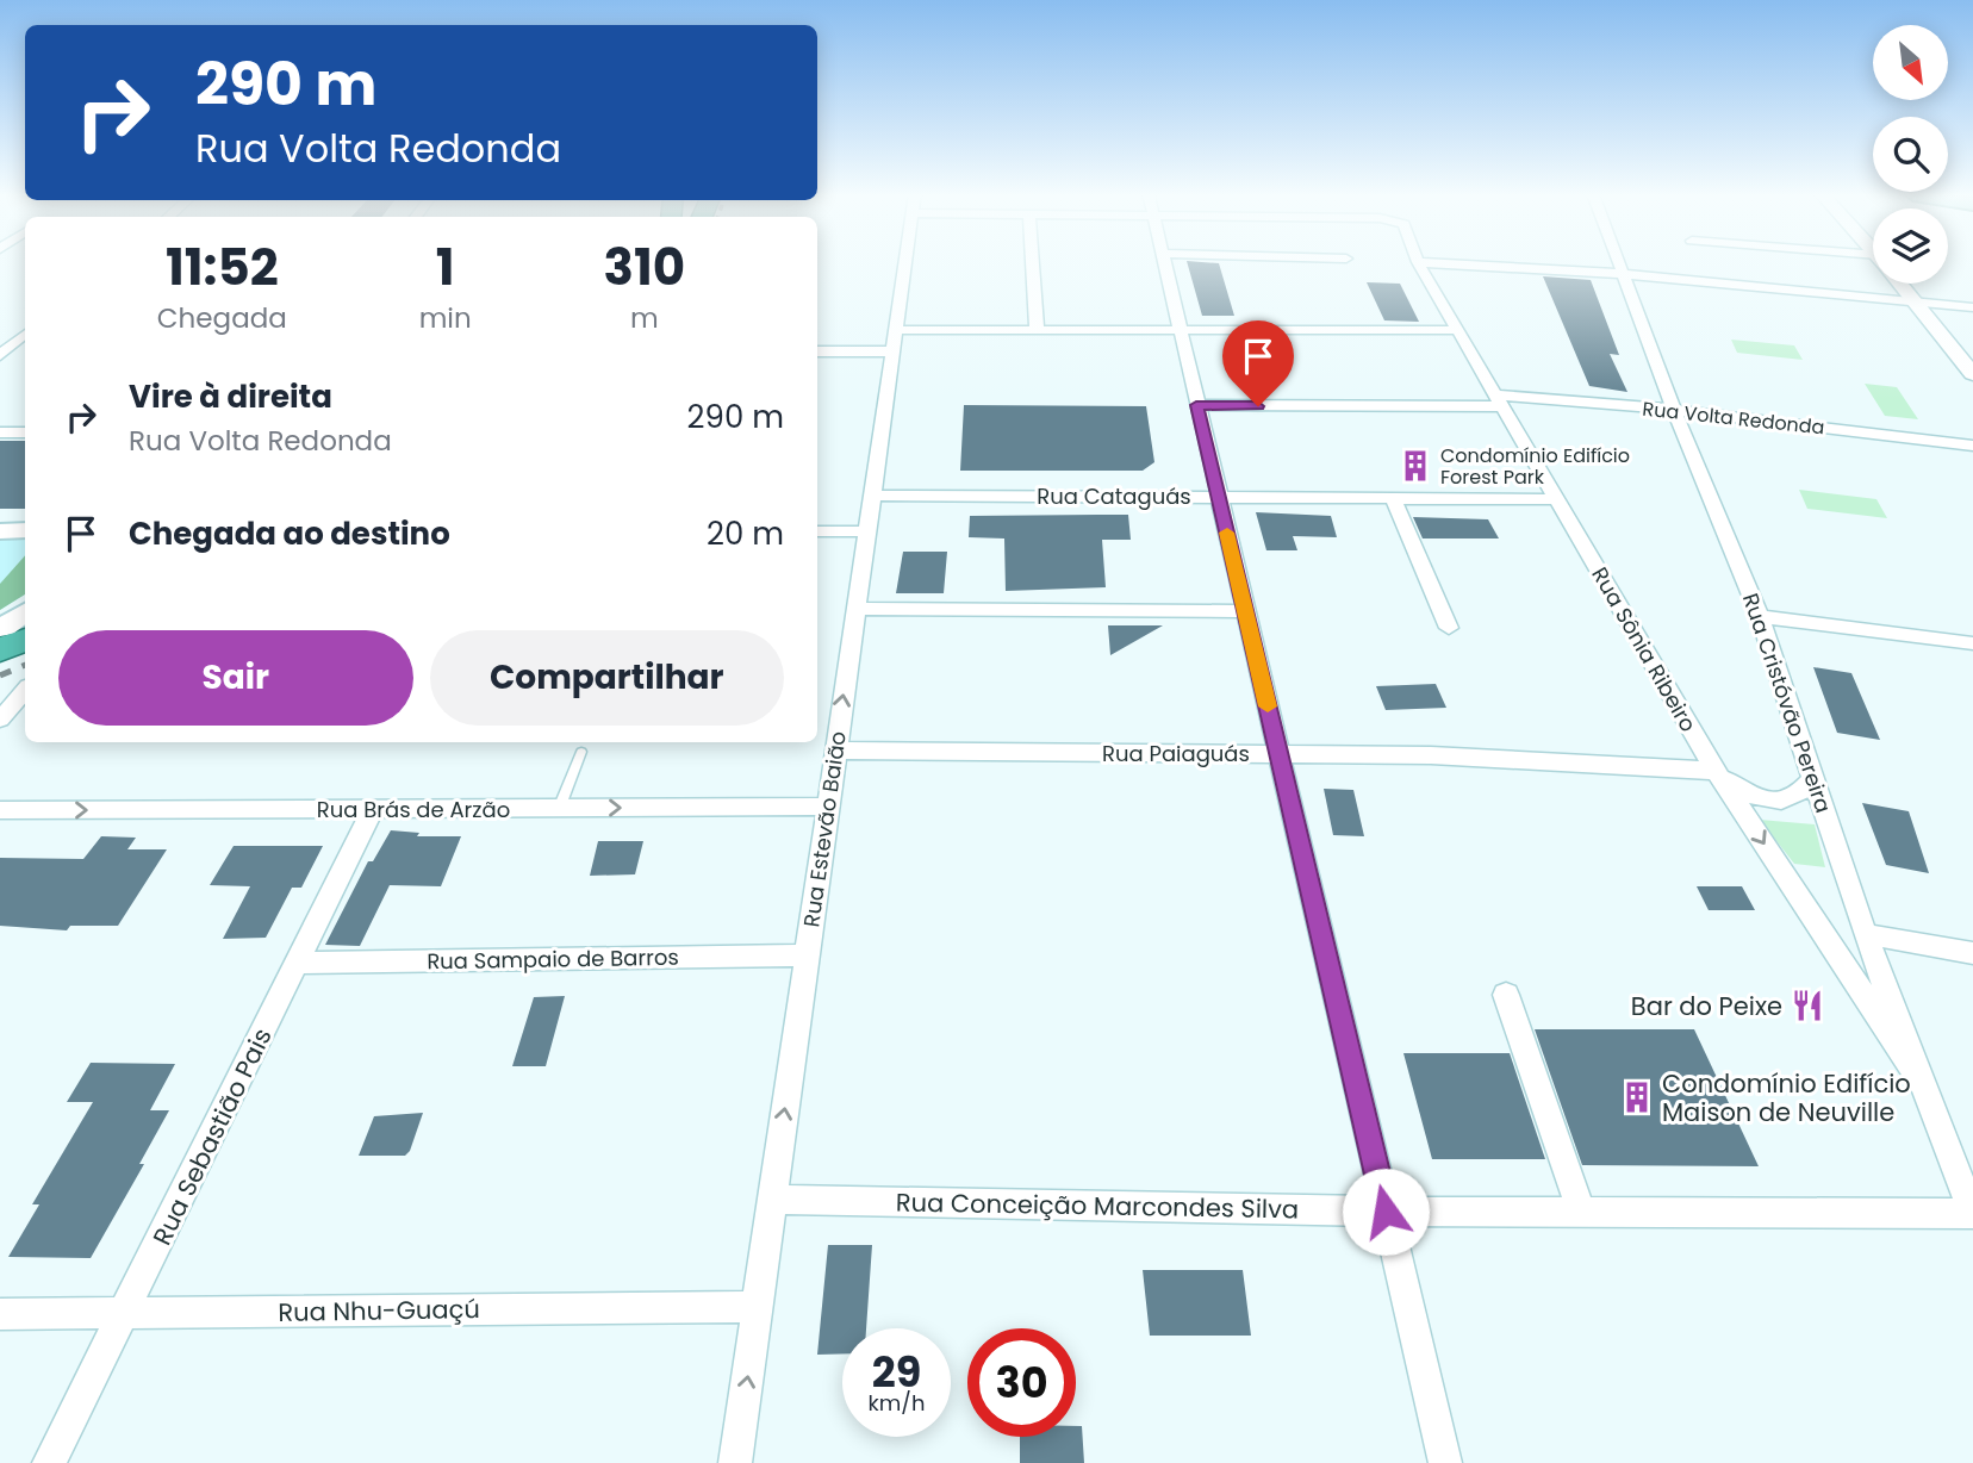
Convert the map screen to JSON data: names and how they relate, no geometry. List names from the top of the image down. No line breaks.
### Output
{"streets":{"street":["Rua Volta Redonda","Rua Cataguás","Rua Sônia Ribeiro","Rua Cristóvão Pereira","Rua Paiaguás","Rua Brás de Arzão","Rua Estevão Baião","Rua Sampaio de Barros","Rua Sebastião Pais","Rua Conceição Marcondes Silva","Rua Nhu-Guaçú"]},"crossings":[["Rua Volta Redonda","Rua Sônia Ribeiro"],["Rua Volta Redonda","Rua Cristóvão Pereira"],["Rua Cataguás","Rua Sônia Ribeiro"],["Rua Cataguás","Rua Estevão Baião"],["Rua Sônia Ribeiro","Rua Cristóvão Pereira"],["Rua Sônia Ribeiro","Rua Paiaguás"],["Rua Cristóvão Pereira","Rua Conceição Marcondes Silva"],["Rua Paiaguás","Rua Estevão Baião"],["Rua Brás de Arzão","Rua Estevão Baião"],["Rua Brás de Arzão","Rua Sebastião Pais"],["Rua Estevão Baião","Rua Sampaio de Barros"],["Rua Estevão Baião","Rua Conceição Marcondes Silva"],["Rua Estevão Baião","Rua Nhu-Guaçú"],["Rua Sampaio de Barros","Rua Sebastião Pais"],["Rua Sebastião Pais","Rua Nhu-Guaçú"]],"one_way":["Rua Sônia Ribeiro","Rua Brás de Arzão","Rua Estevão Baião"],"places":{"building":["Condomínio Edifício Forest Park","Condomínio Edifício Maison de Neuville"],"restaurant":["Bar do Peixe"]},"north":"bottom right","page":{"turn":["290 m","Rua Volta Redonda"],"eta":["11:52","Chegada","1","min","310","m"],"list":[{"name":"Vire à direita","note":"Rua Volta Redonda","value":"290 m"},{"name":"Chegada ao destino","value":"20 m"}],"buttons":["Sair","Compartilhar"],"speed":"29 km/h","limit":"30"}}
